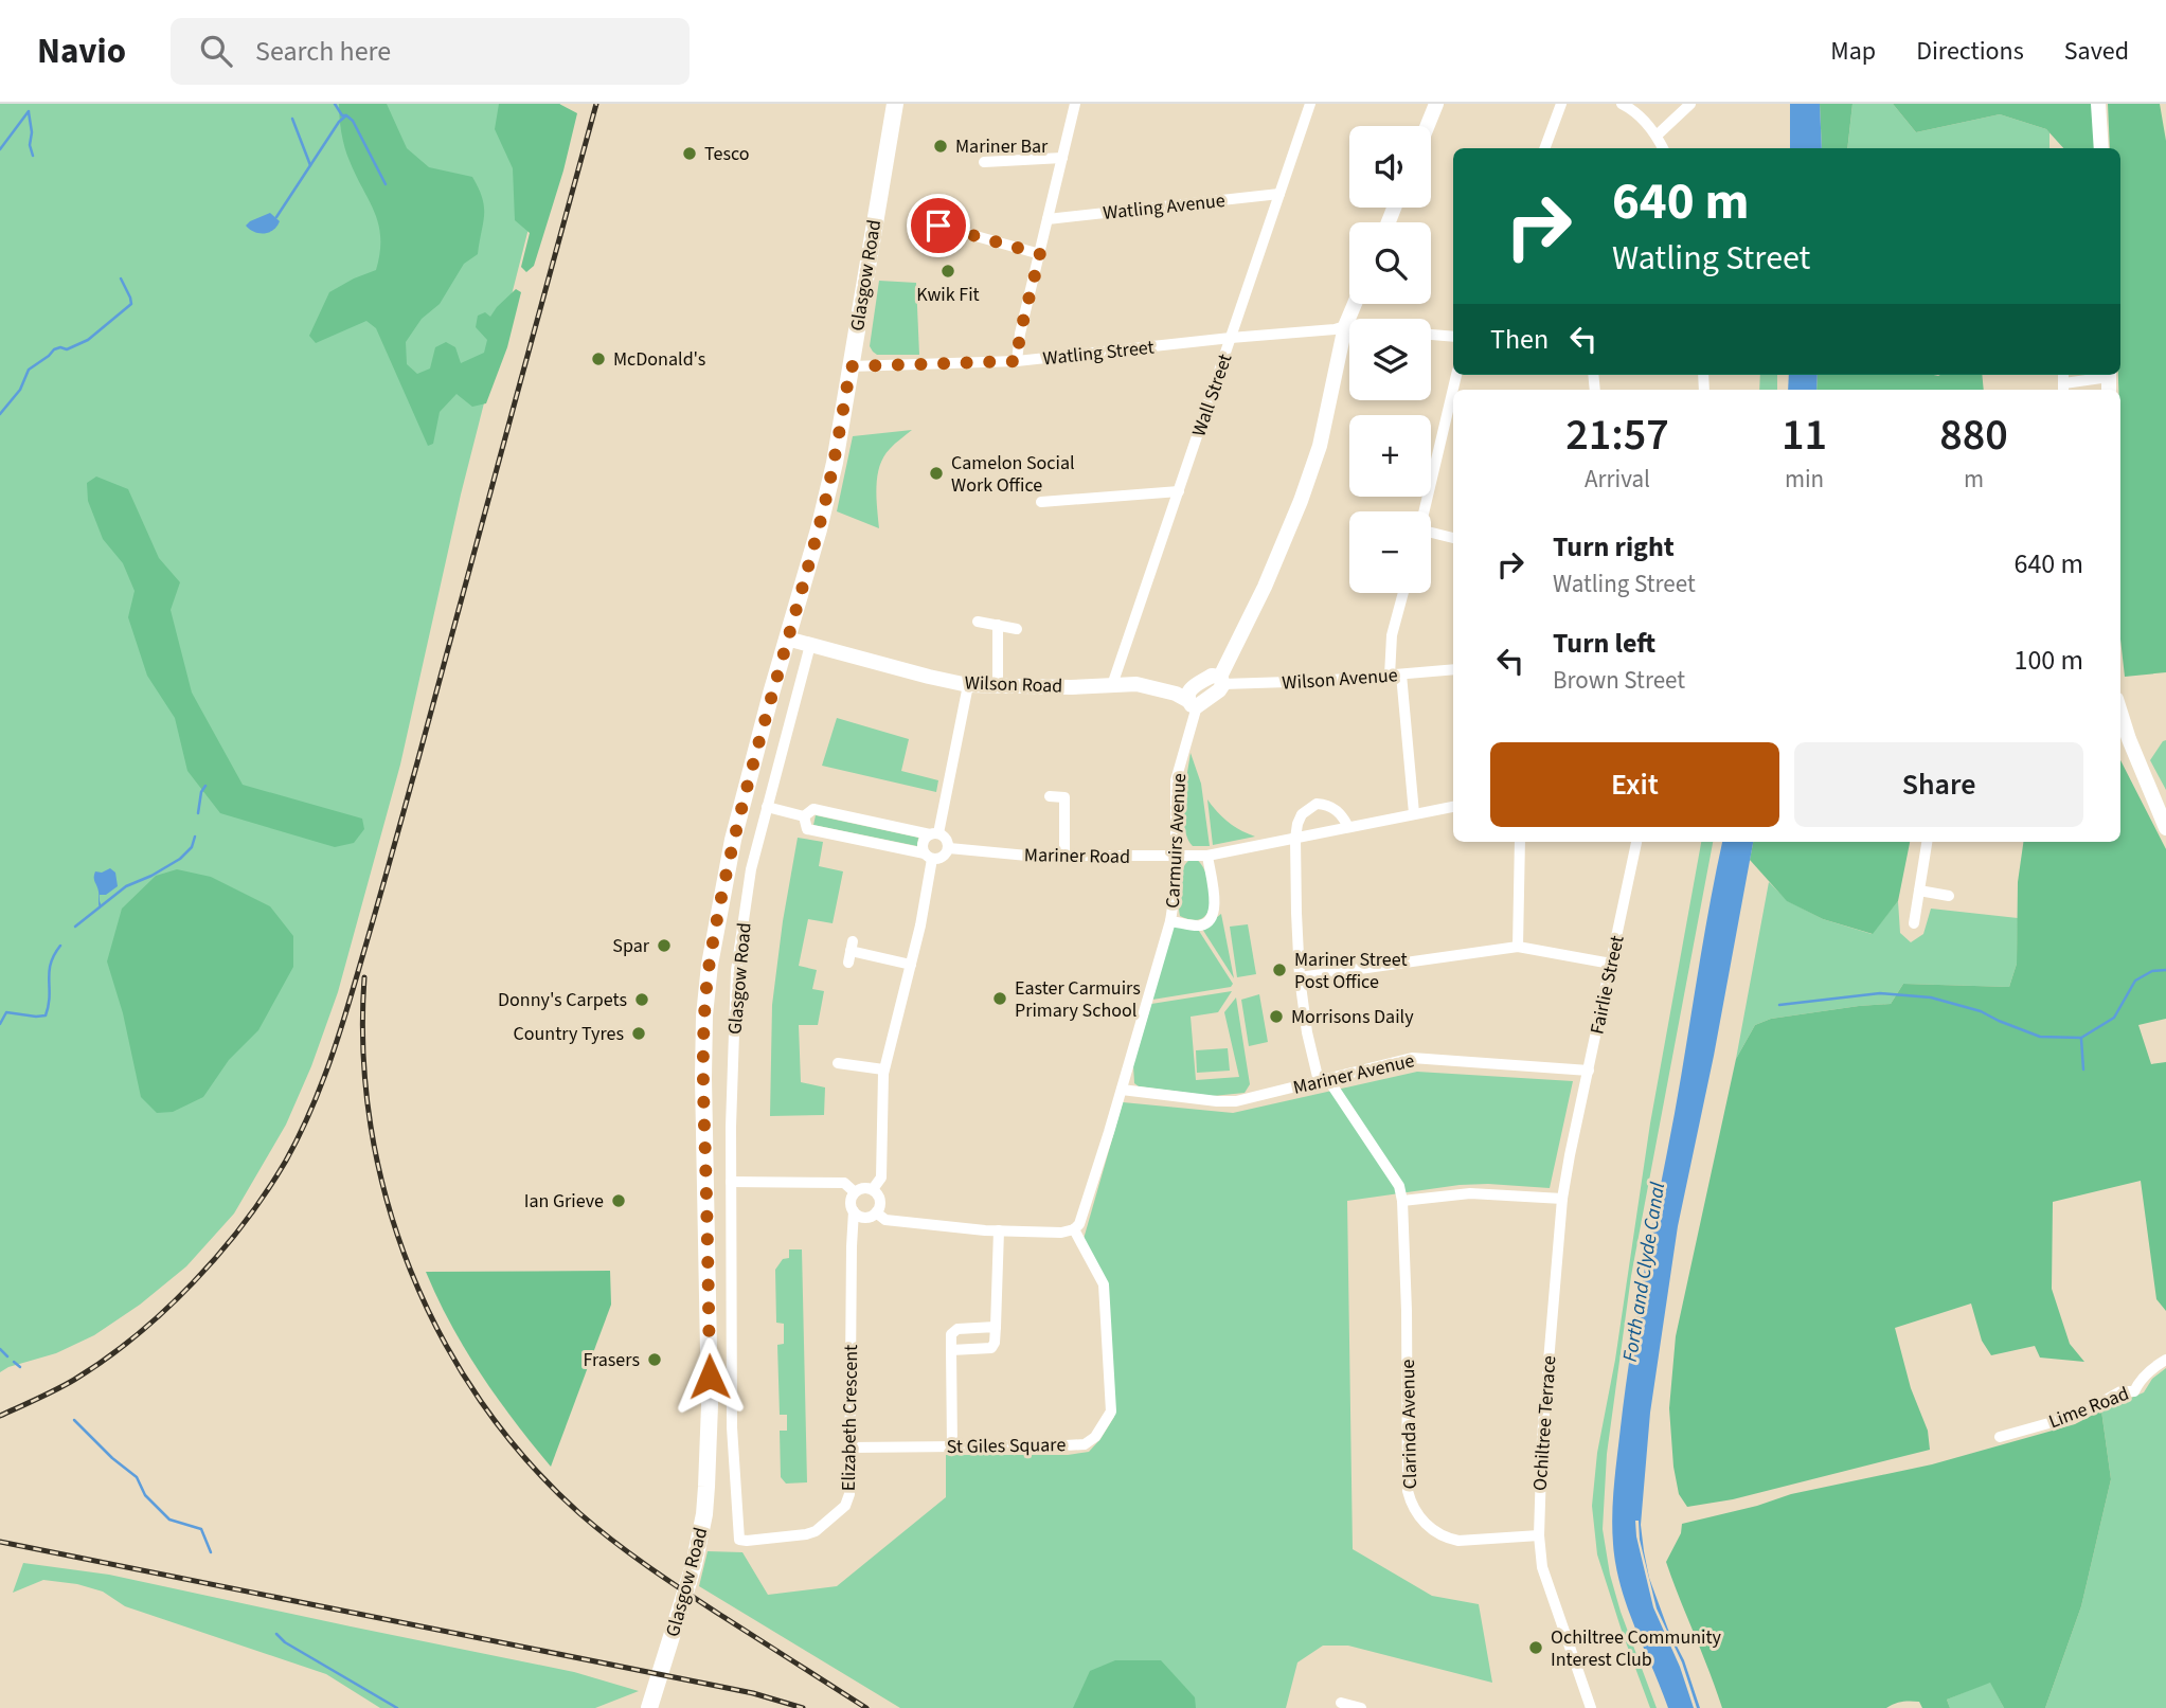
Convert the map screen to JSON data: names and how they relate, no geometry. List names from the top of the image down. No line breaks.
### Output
{"streets":{"main road":["Glasgow Road"],"street":["Watling Avenue","Watling Street","Wall Street","Wilson Avenue","Wilson Road","Carmuirs Avenue","Mariner Road","Fairlie Street","Mariner Avenue","Lime Road","Elizabeth Crescent","Ochiltree Terrace","Clarinda Avenue","St Giles Square"]},"crossings":[["Watling Avenue","Wall Street"],["Glasgow Road","Watling Street"],["Glasgow Road","Wilson Road"],["Glasgow Road","Elizabeth Crescent"],["Watling Street","Wall Street"],["Wall Street","Wilson Road"],["Wilson Road","Carmuirs Avenue"],["Carmuirs Avenue","Mariner Road"],["Carmuirs Avenue","Mariner Avenue"],["Carmuirs Avenue","St Giles Square"],["Fairlie Street","Mariner Avenue"],["Fairlie Street","Ochiltree Terrace"],["Elizabeth Crescent","St Giles Square"],["Ochiltree Terrace","Clarinda Avenue"]],"water":["Forth and Clyde Canal"],"places":["Mariner Bar","Tesco","Kwik Fit","McDonald's","Camelon Social Work Office","Spar","Mariner Street Post Office","Easter Carmuirs Primary School","Donny's Carpets","Morrisons Daily","Country Tyres","Ian Grieve","Frasers","Ochiltree Community Interest Club"],"page":{"header":"Navio","search":"Search here","nav":["Map","Directions","Saved"],"map_buttons":["+","−"],"turn":["640 m","Watling Street"],"then":"Then","eta":["21:57","Arrival","11","min","880","m"],"list":[{"name":"Turn right","note":"Watling Street","value":"640 m"},{"name":"Turn left","note":"Brown Street","value":"100 m"}],"buttons":["Exit","Share"]}}
